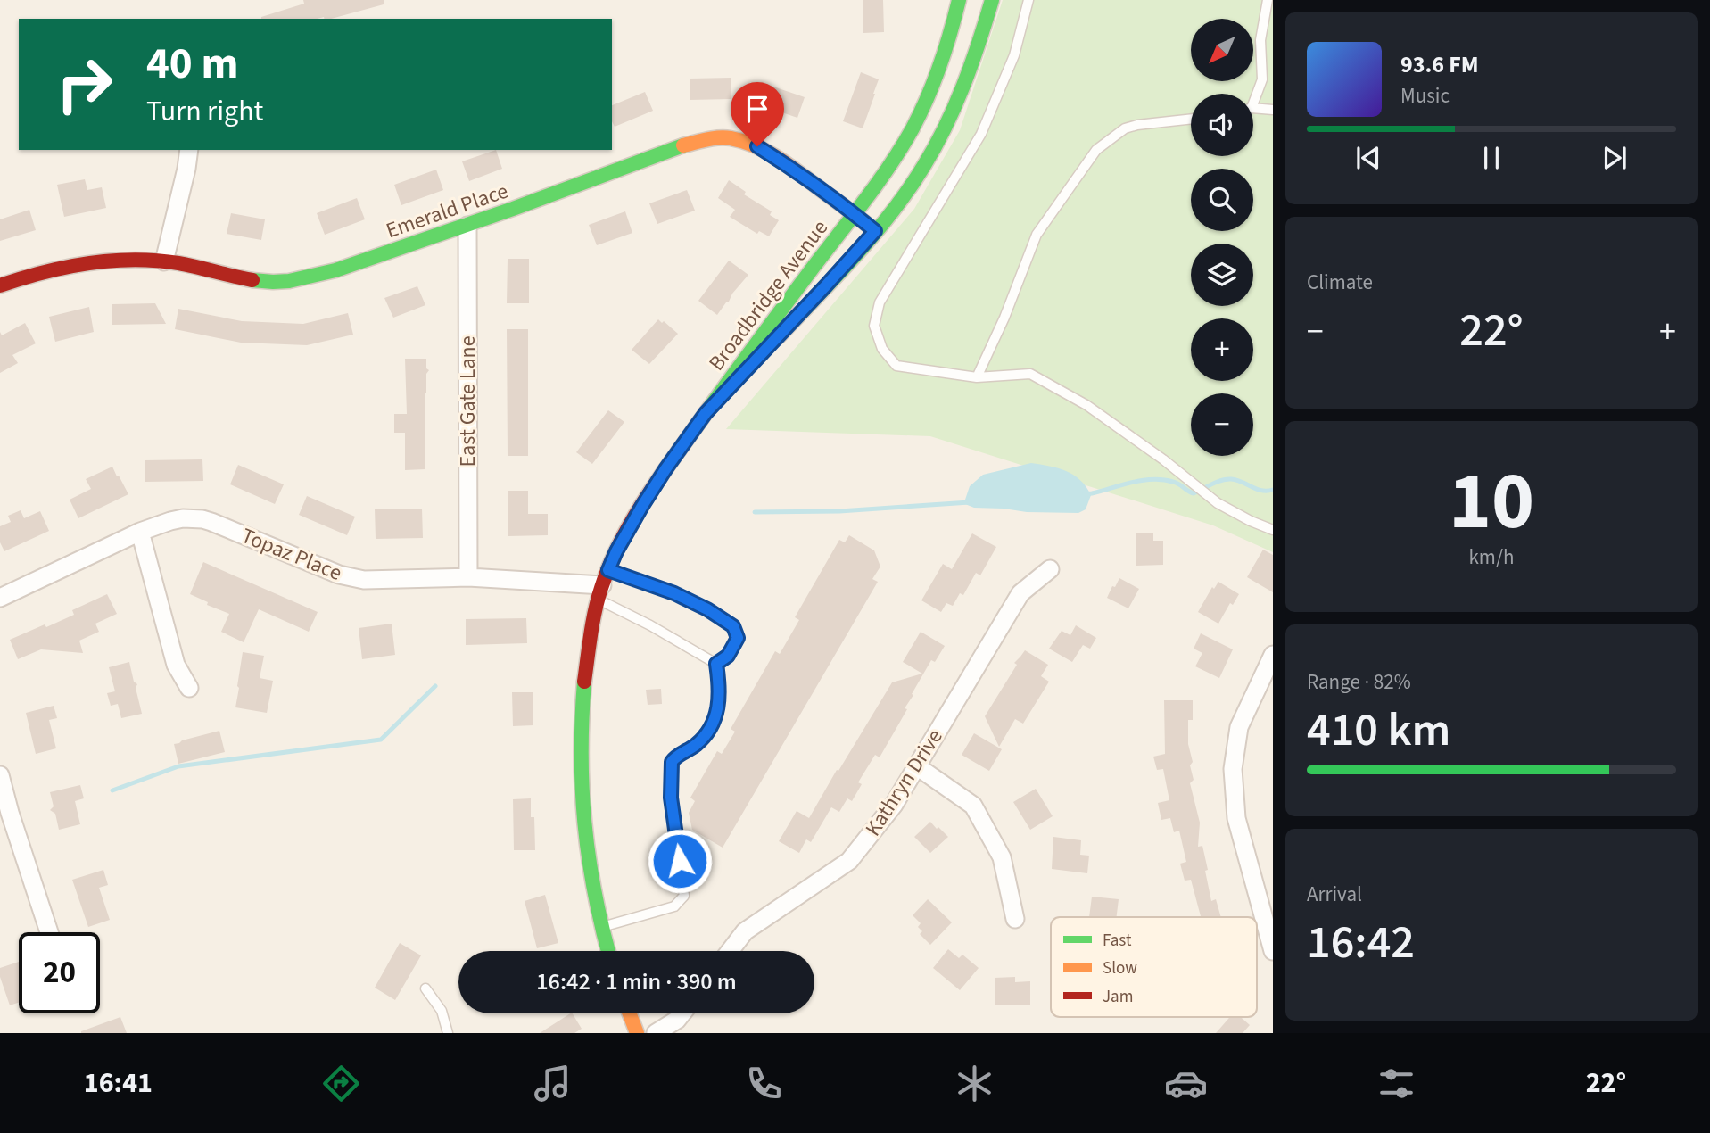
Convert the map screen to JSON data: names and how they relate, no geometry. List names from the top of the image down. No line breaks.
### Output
{"streets":{"main road":["Emerald Place","Broadbridge Avenue"],"street":["East Gate Lane","Topaz Place","Kathryn Drive"]},"crossings":[["Emerald Place","Broadbridge Avenue"],["Emerald Place","East Gate Lane"],["Broadbridge Avenue","Topaz Place"],["East Gate Lane","Topaz Place"]],"legend":["Fast","Slow","Jam"],"north":"bottom left","page":{"map_buttons":["+","−"],"turn":["40 m","Turn right"],"song":["93.6 FM","Music"],"tile":["Climate",["10","km/h"],["Range · 82%","410 km"],["Arrival","16:42"]],"heat":["−","22°","+"],"limit":"20","trip":"16:42 · 1 min · 390 m","tabs":["16:41","22°"]}}
